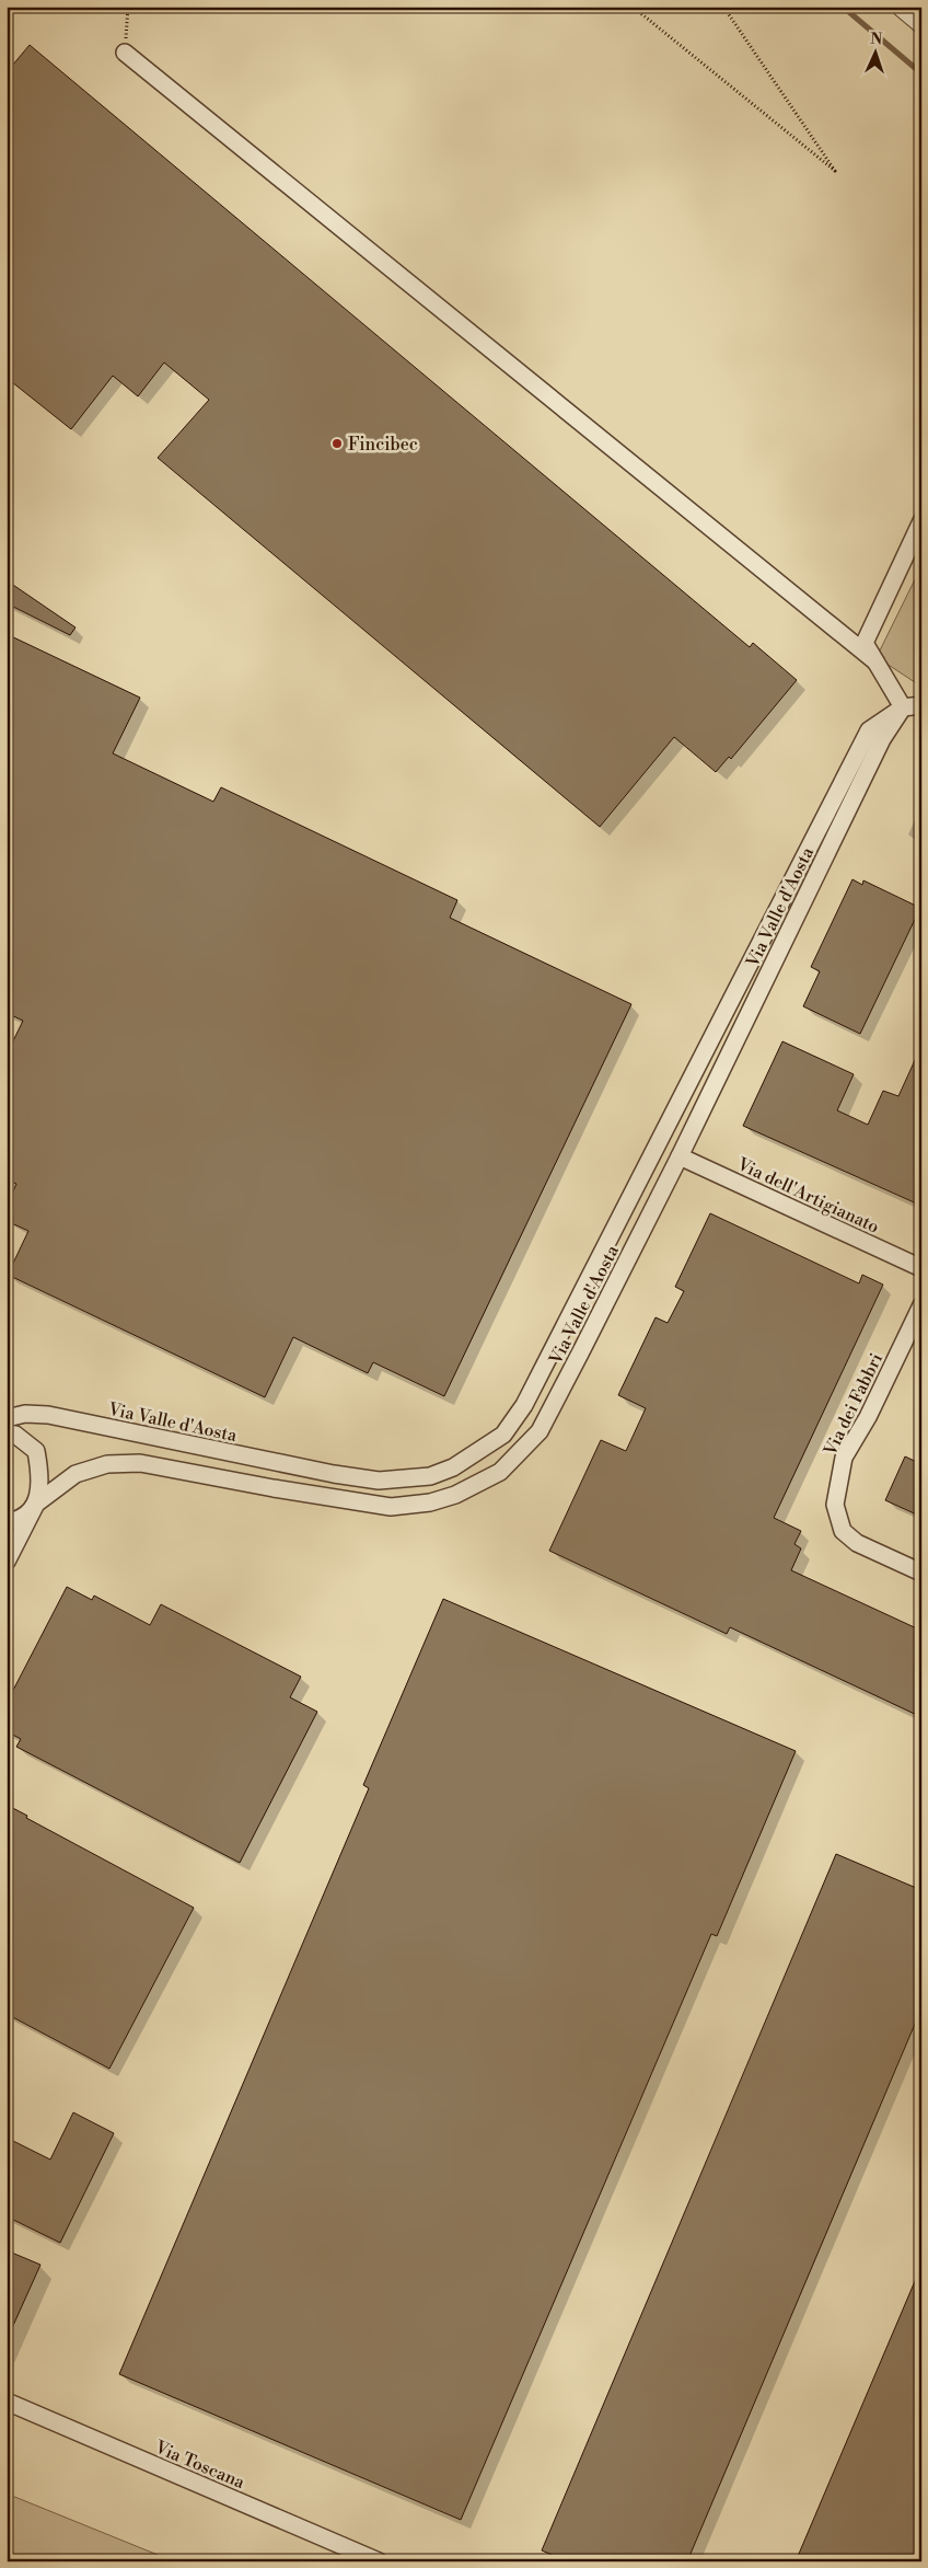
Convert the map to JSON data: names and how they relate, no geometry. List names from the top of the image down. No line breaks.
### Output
{"streets":{"street":["Via Valle d'Aosta","Via dell'Artigianato","Via dei Fabbri","Via Toscana"]},"crossings":[["Via Valle d'Aosta","Via dell'Artigianato"]],"places":["Fincibec"],"north":"top"}
